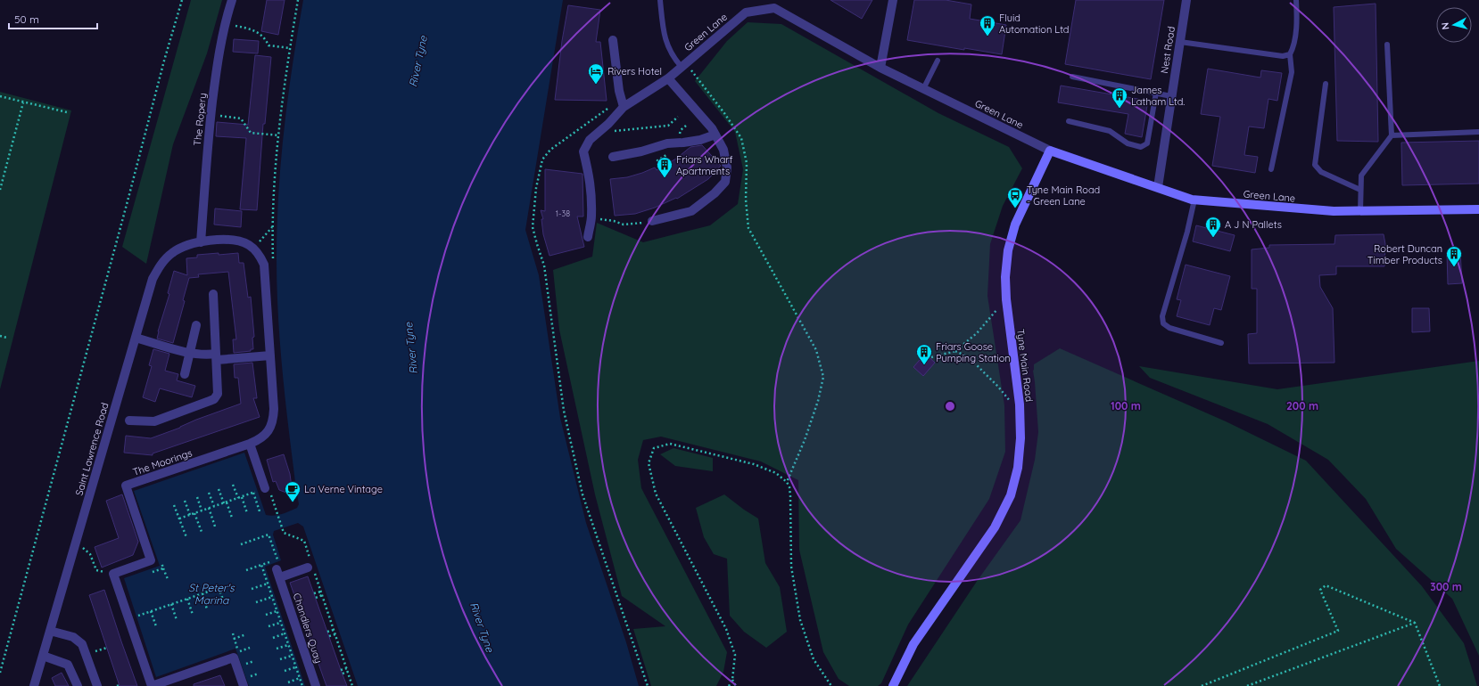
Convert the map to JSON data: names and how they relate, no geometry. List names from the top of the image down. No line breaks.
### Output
{"streets":{"street":["Green Lane","Nest Road","The Ropery","Tyne Main Road","Saint Lawrence Road","The Moorings","Chandlers Quay"]},"crossings":[["Green Lane","Nest Road"],["Green Lane","Tyne Main Road"],["The Ropery","Saint Lawrence Road"]],"water":["River Tyne","St Peter's Marina"],"places":{"building":["Fluid Automation Ltd","James Latham Ltd.","Friars Wharf Apartments","A J N Pallets","Robert Duncan Timber Products","Friars Goose Pumping Station"],"hotel":["Rivers Hotel"],"bus stop":["Tyne Main Road - Green Lane"],"cafe":["La Verne Vintage"]},"house_numbers":["1-38"],"scale_bar":"50 m","north":"left","rings":["100 m","200 m","300 m"]}
